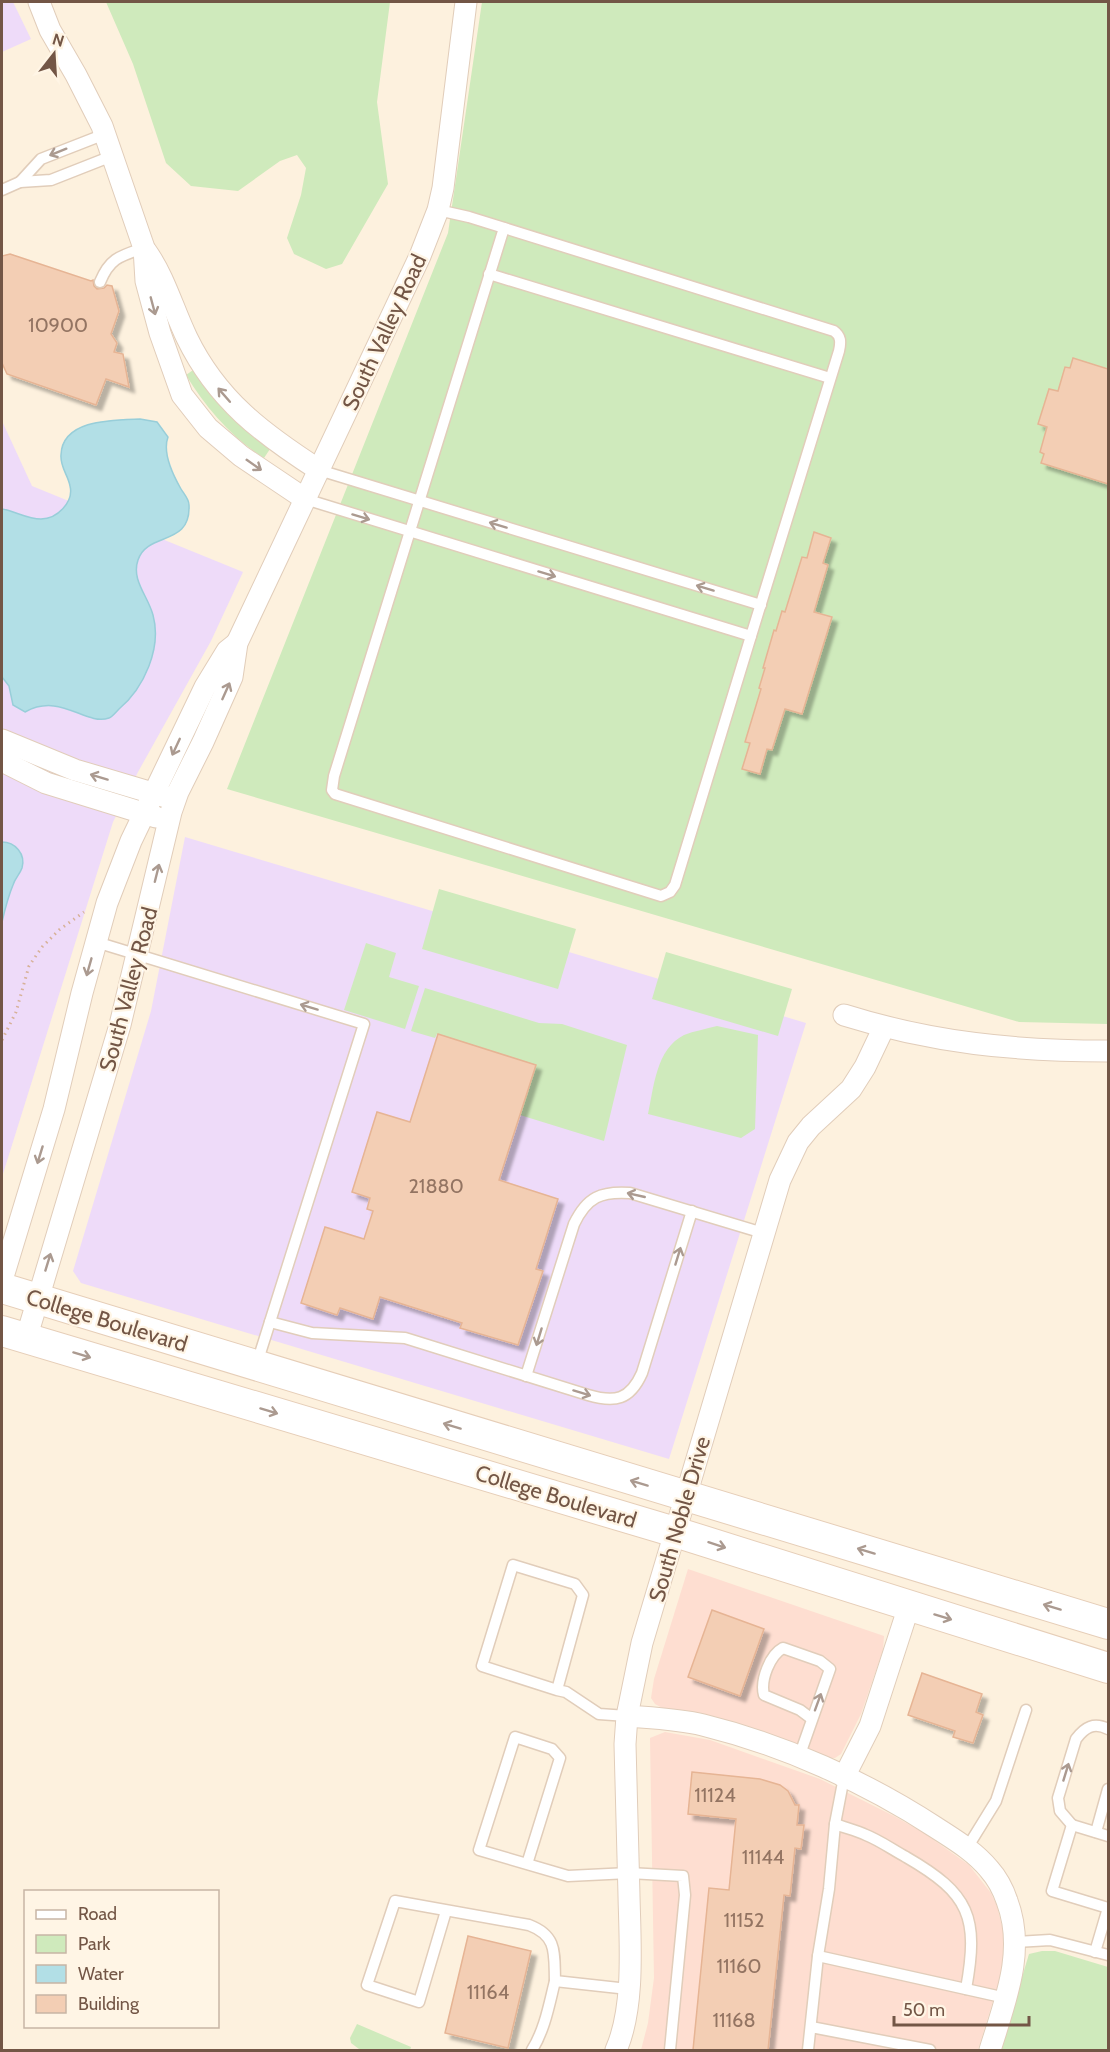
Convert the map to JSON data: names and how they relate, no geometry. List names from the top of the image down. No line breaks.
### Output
{"streets":{"main road":["College Boulevard"],"street":["South Valley Road","South Noble Drive"]},"crossings":[["South Valley Road","College Boulevard"],["College Boulevard","South Noble Drive"]],"house_numbers":["10900","21880","11124","11144","11152","11160","11164","11168"],"legend":["Road","Park","Water","Building"],"scale_bar":"50 m","north":"top"}
